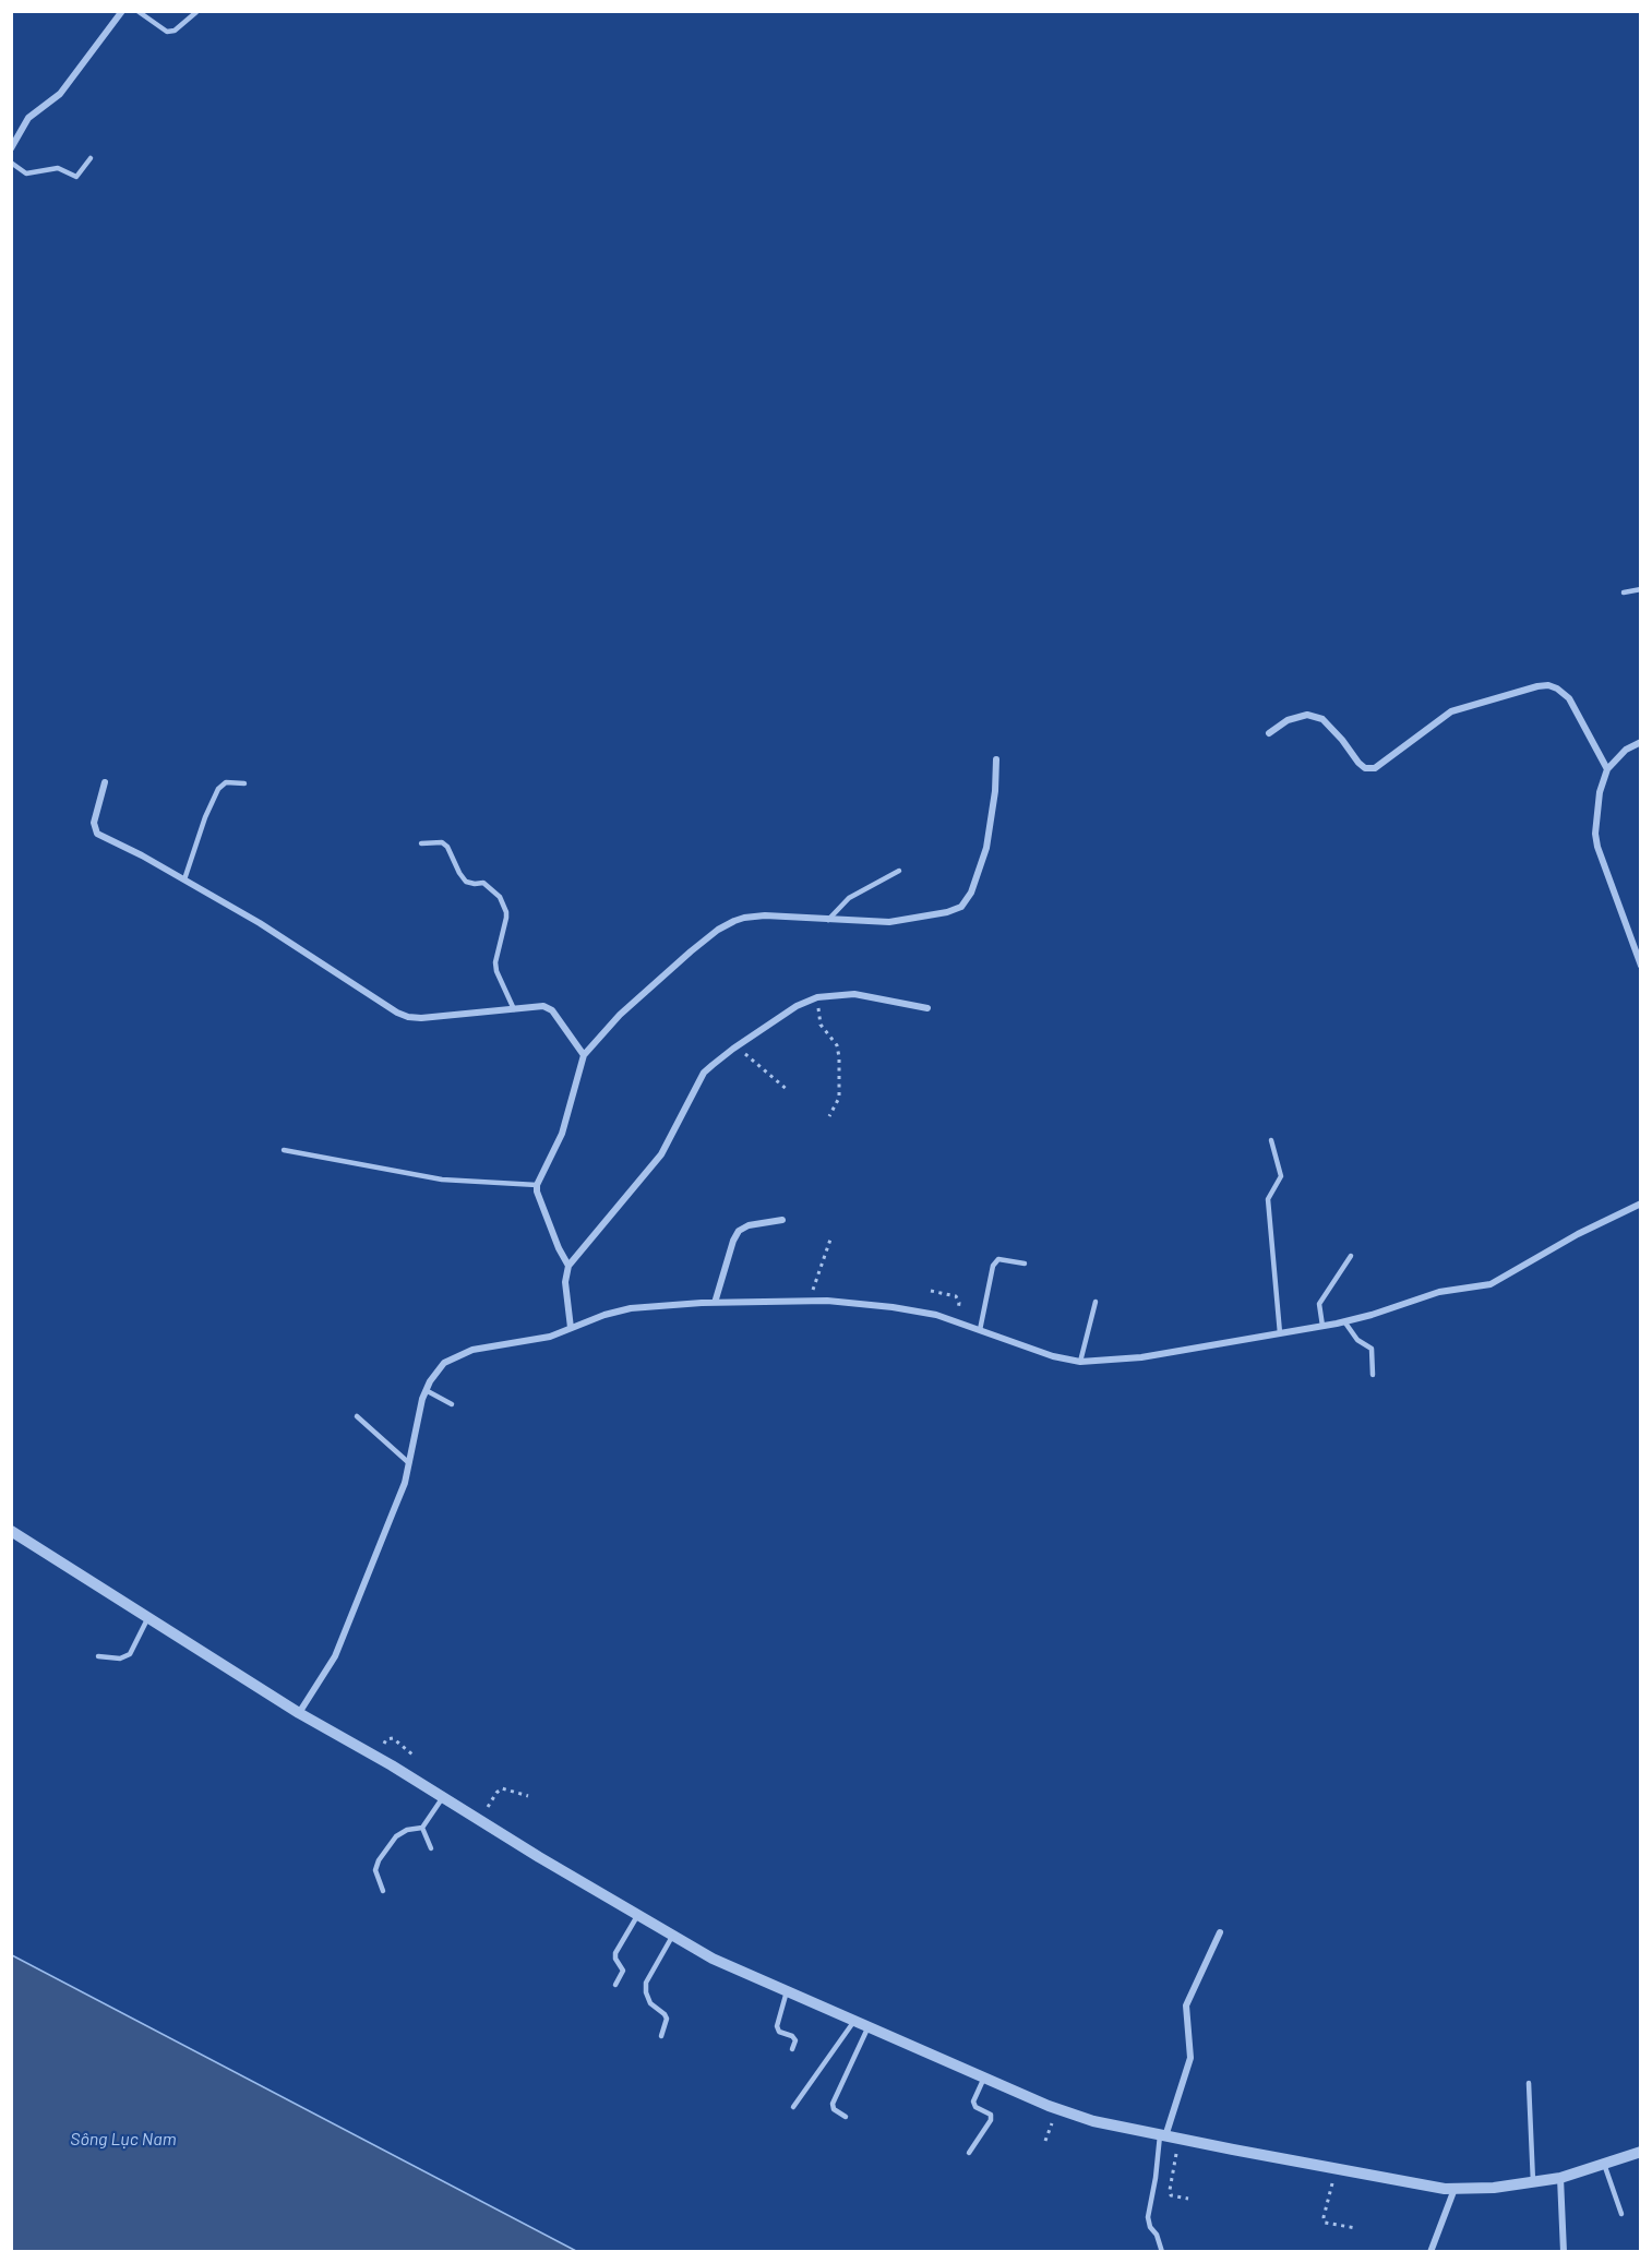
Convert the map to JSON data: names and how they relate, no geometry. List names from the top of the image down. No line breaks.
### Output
{"water":["Sông Lục Nam"]}
